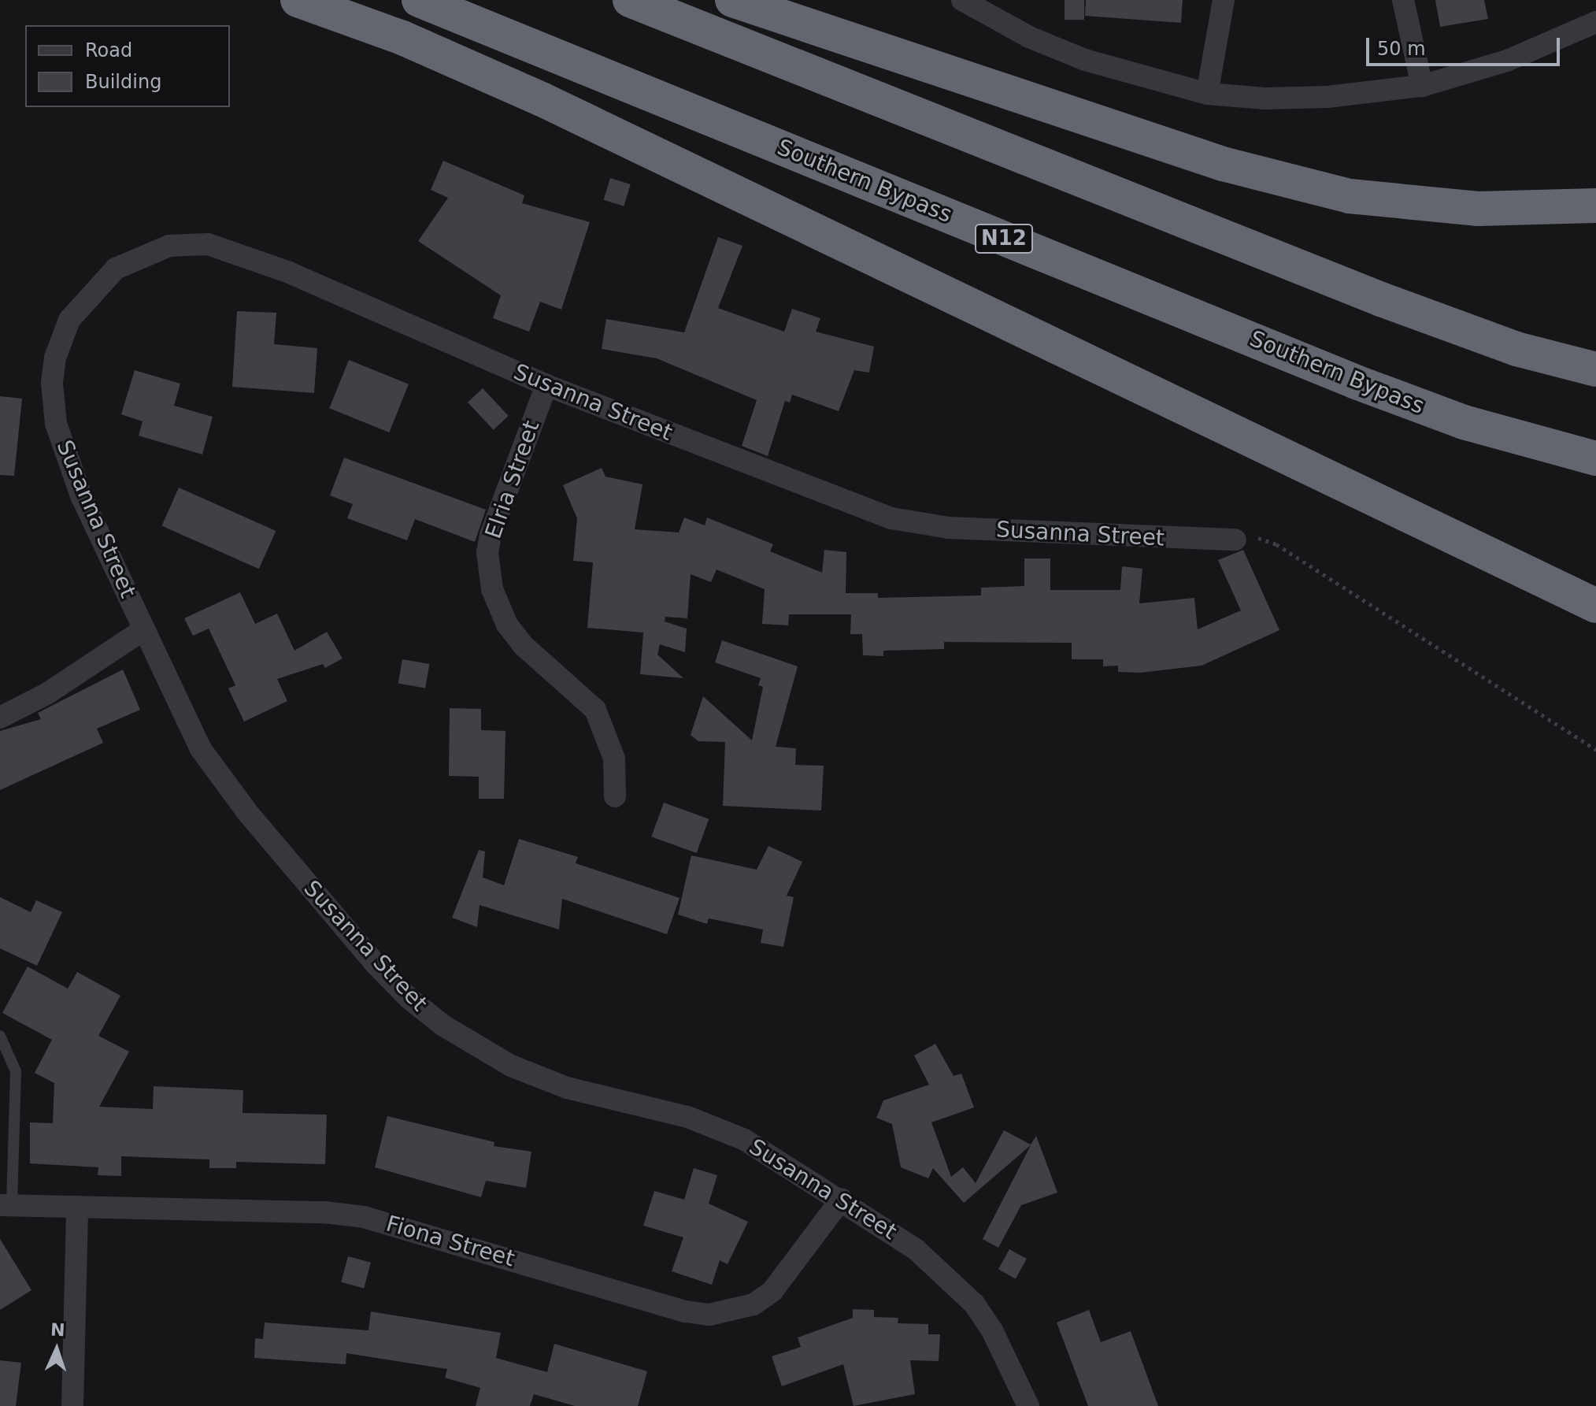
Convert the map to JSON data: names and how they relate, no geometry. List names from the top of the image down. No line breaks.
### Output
{"streets":{"highway":["Southern Bypass","N12"],"street":["Susanna Street","Elria Street","Fiona Street"]},"crossings":[["Susanna Street","Elria Street"],["Susanna Street","Fiona Street"]],"legend":["Road","Building"],"scale_bar":"50 m","north":"top"}
